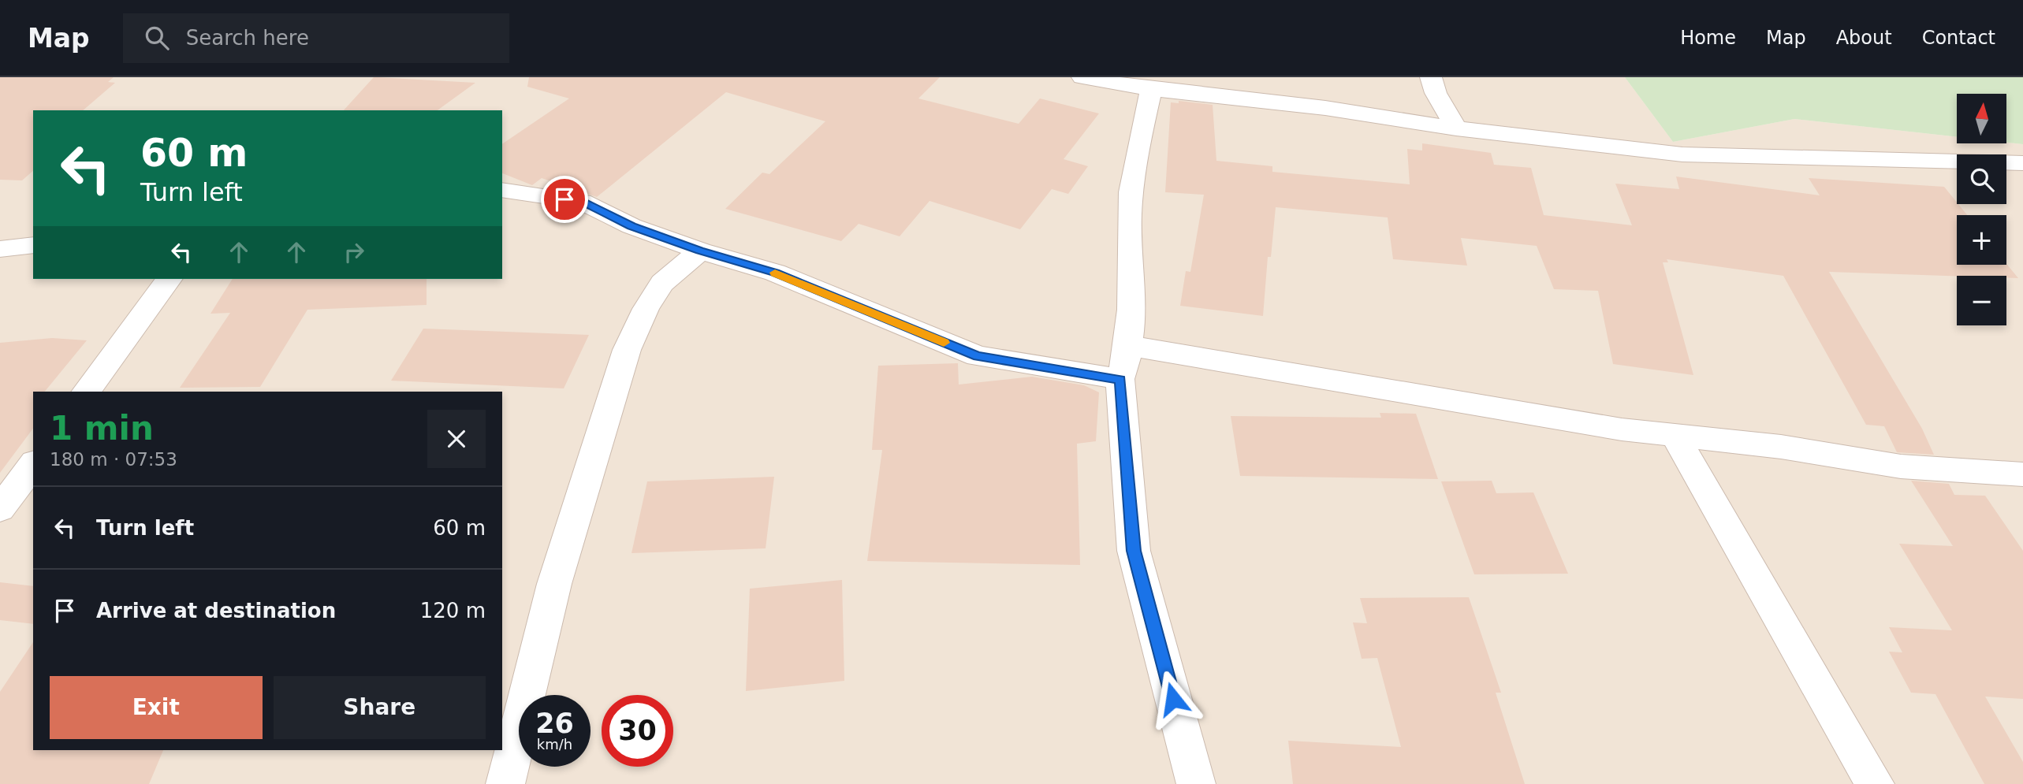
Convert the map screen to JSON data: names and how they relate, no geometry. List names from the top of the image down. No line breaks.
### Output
{"north":"top","page":{"header":"Map","search":"Search here","nav":["Home","Map","About","Contact"],"map_buttons":["+","−"],"turn":["60 m","Turn left"],"heading":["1 min","180 m · 07:53"],"list":[{"name":"Turn left","value":"60 m"},{"name":"Arrive at destination","value":"120 m"}],"buttons":["Exit","Share"],"speed":"26 km/h","limit":"30"}}
